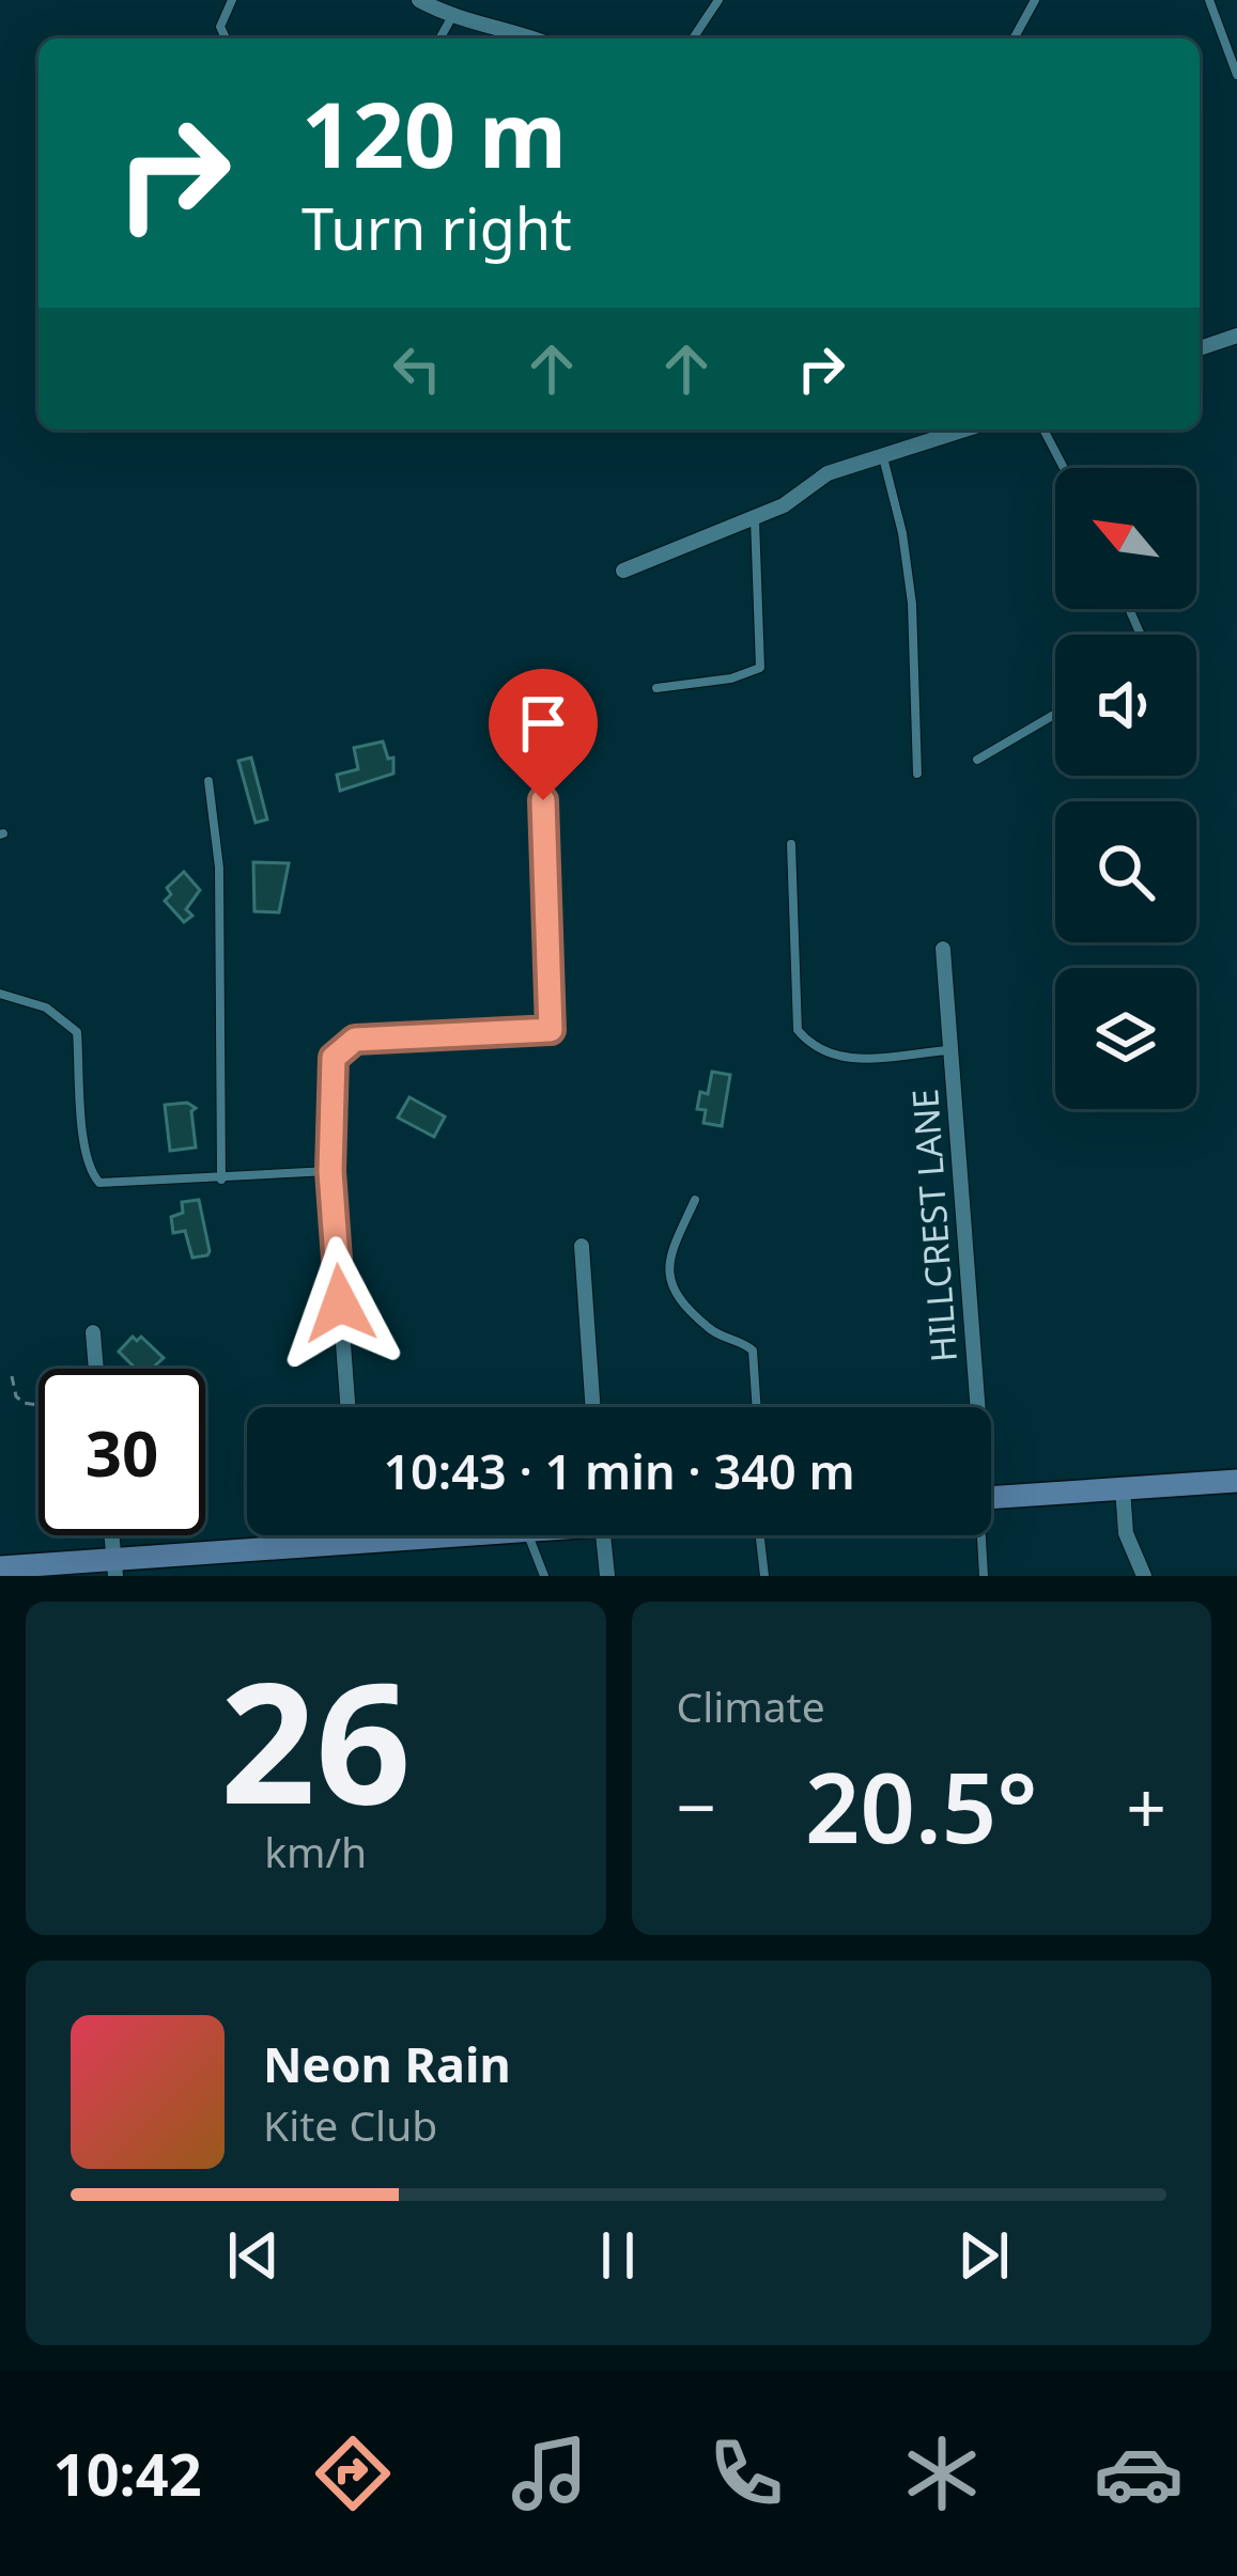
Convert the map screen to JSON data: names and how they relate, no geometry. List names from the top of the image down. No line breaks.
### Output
{"streets":{"street":["HILLCREST LANE"]},"north":"top left","page":{"turn":["120 m","Turn right"],"limit":"30","trip":"10:43 · 1 min · 340 m","tile":[["26","km/h"],"Climate"],"heat":["−","20.5°","+"],"song":["Neon Rain","Kite Club"],"tabs":"10:42"}}
